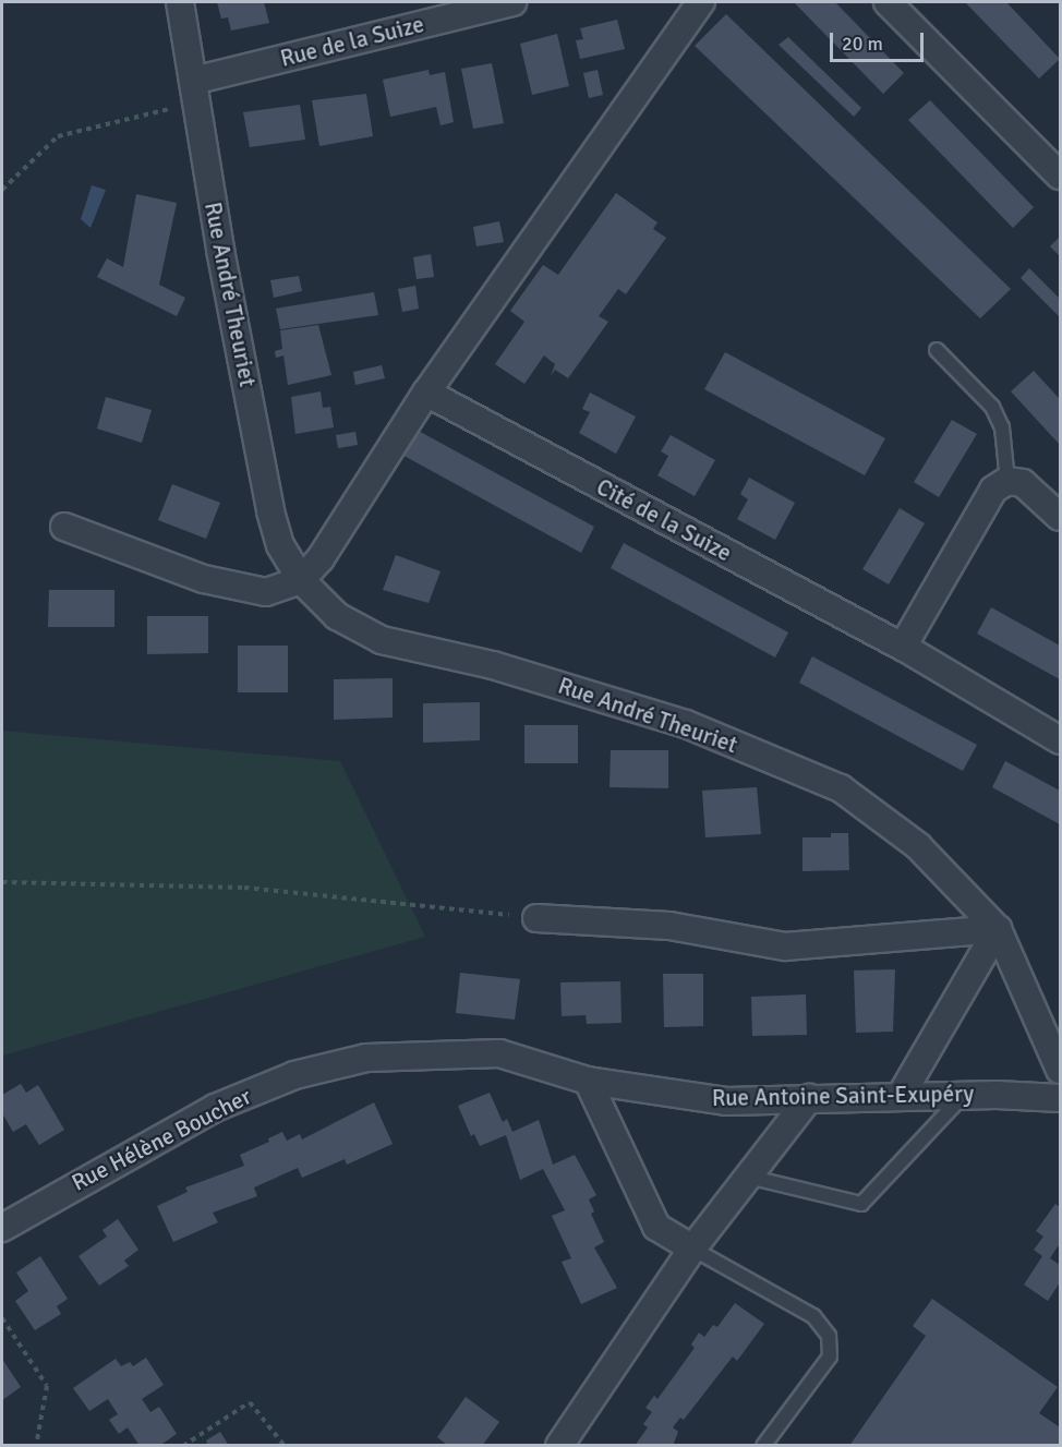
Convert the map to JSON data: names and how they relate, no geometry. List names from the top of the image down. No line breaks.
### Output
{"streets":{"street":["Rue de la Suize","Rue André Theuriet","Cité de la Suize","Rue Antoine Saint-Exupéry","Rue Hélène Boucher"]},"crossings":[["Rue de la Suize","Rue André Theuriet"],["Rue Antoine Saint-Exupéry","Rue Hélène Boucher"]],"scale_bar":"20 m"}
